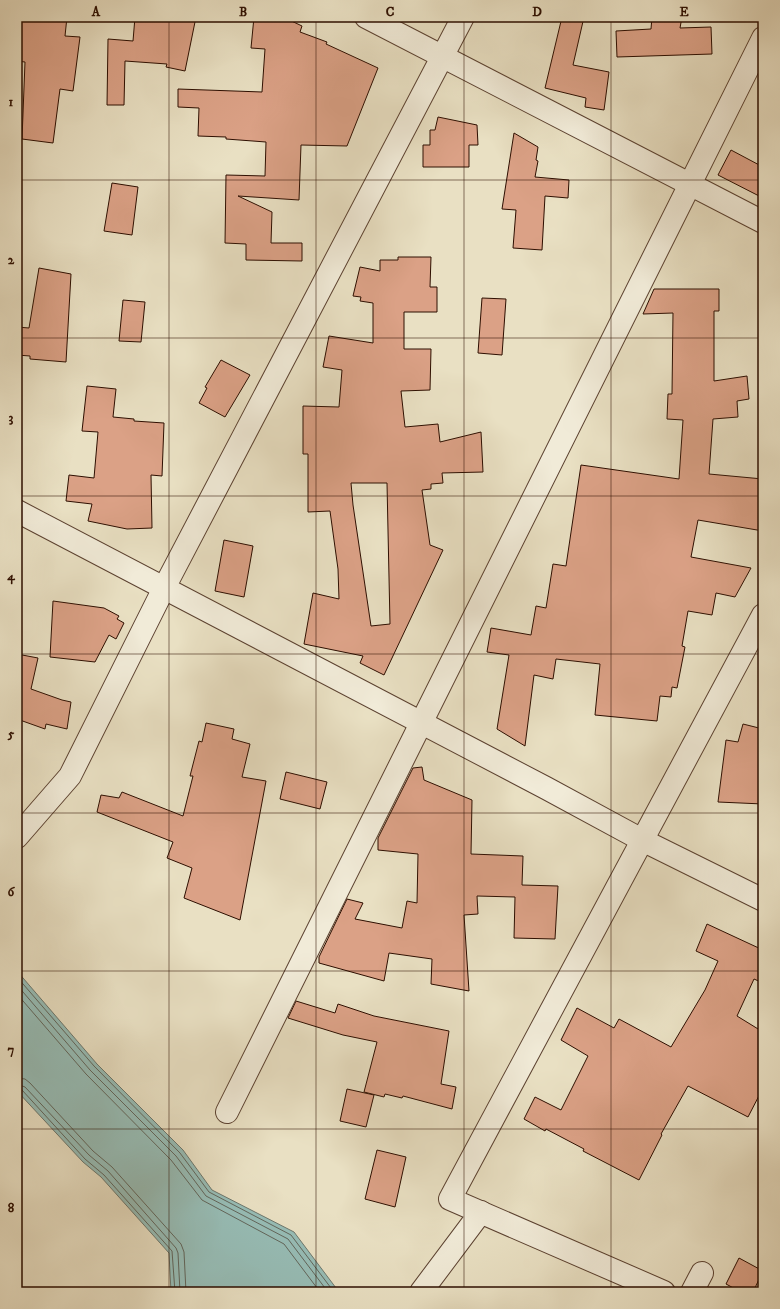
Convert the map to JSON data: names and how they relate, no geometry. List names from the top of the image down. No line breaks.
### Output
{"grid":{"columns":["A","B","C","D","E"],"rows":["1","2","3","4","5","6","7","8"]}}
